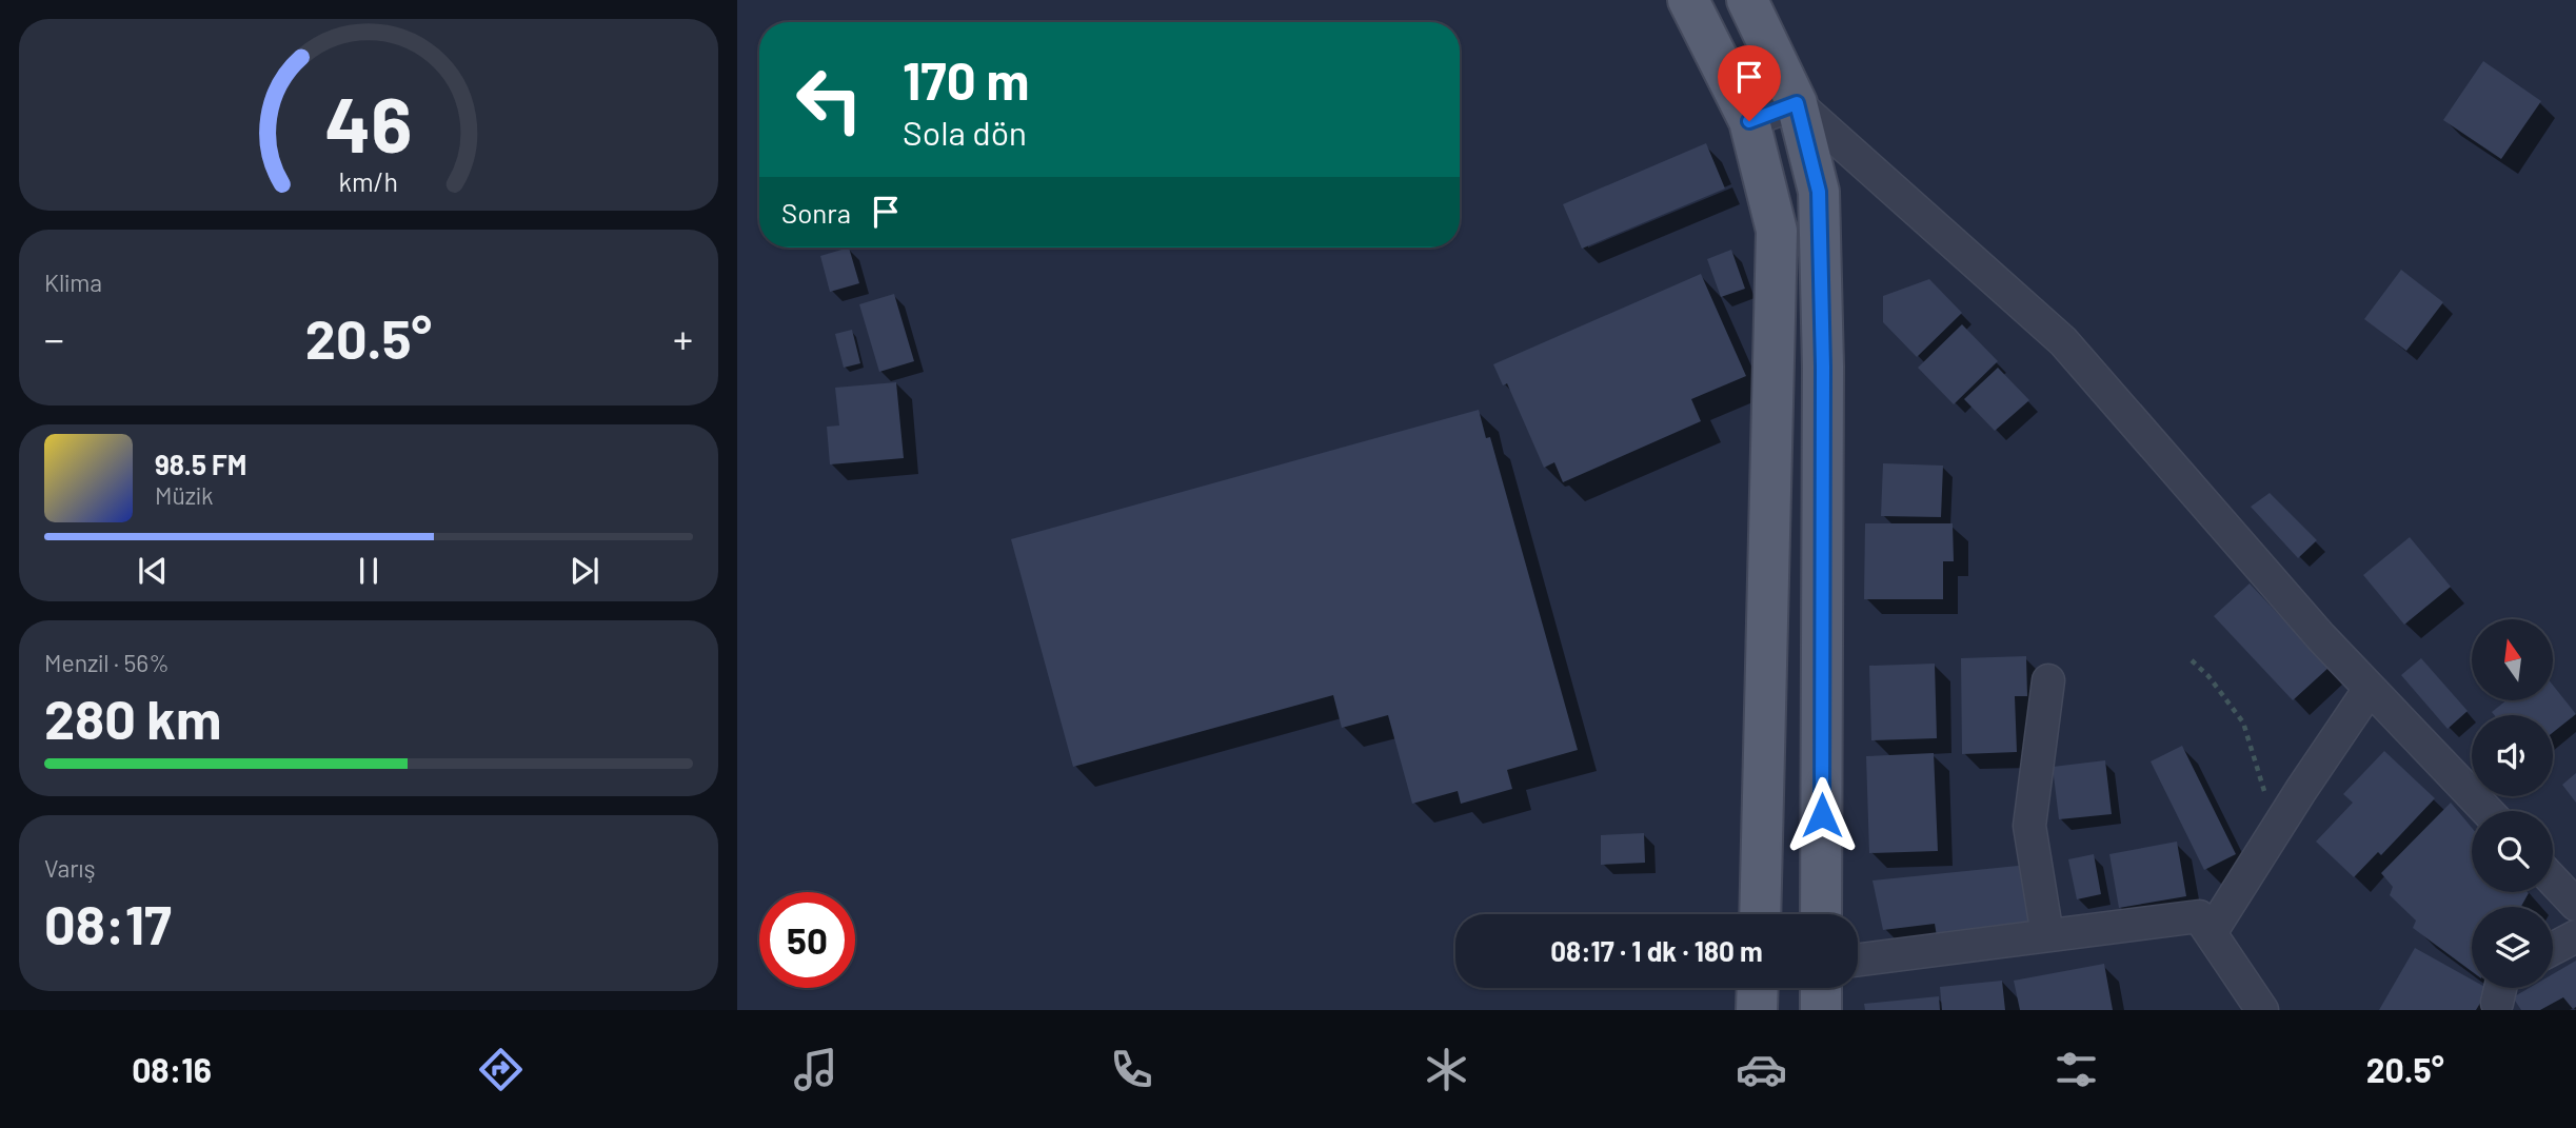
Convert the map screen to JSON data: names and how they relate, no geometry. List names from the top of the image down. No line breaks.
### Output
{"north":"top","page":{"turn":["170 m","Sola dön"],"then":"Sonra","tile":["Klima",["Menzil · 56%","280 km"],["Varış","08:17"]],"heat":["−","20.5°","+"],"song":["98.5 FM","Müzik"],"limit":"50","trip":"08:17 · 1 dk · 180 m","tabs":["08:16","20.5°"],"gauge":["46","km/h"]}}
